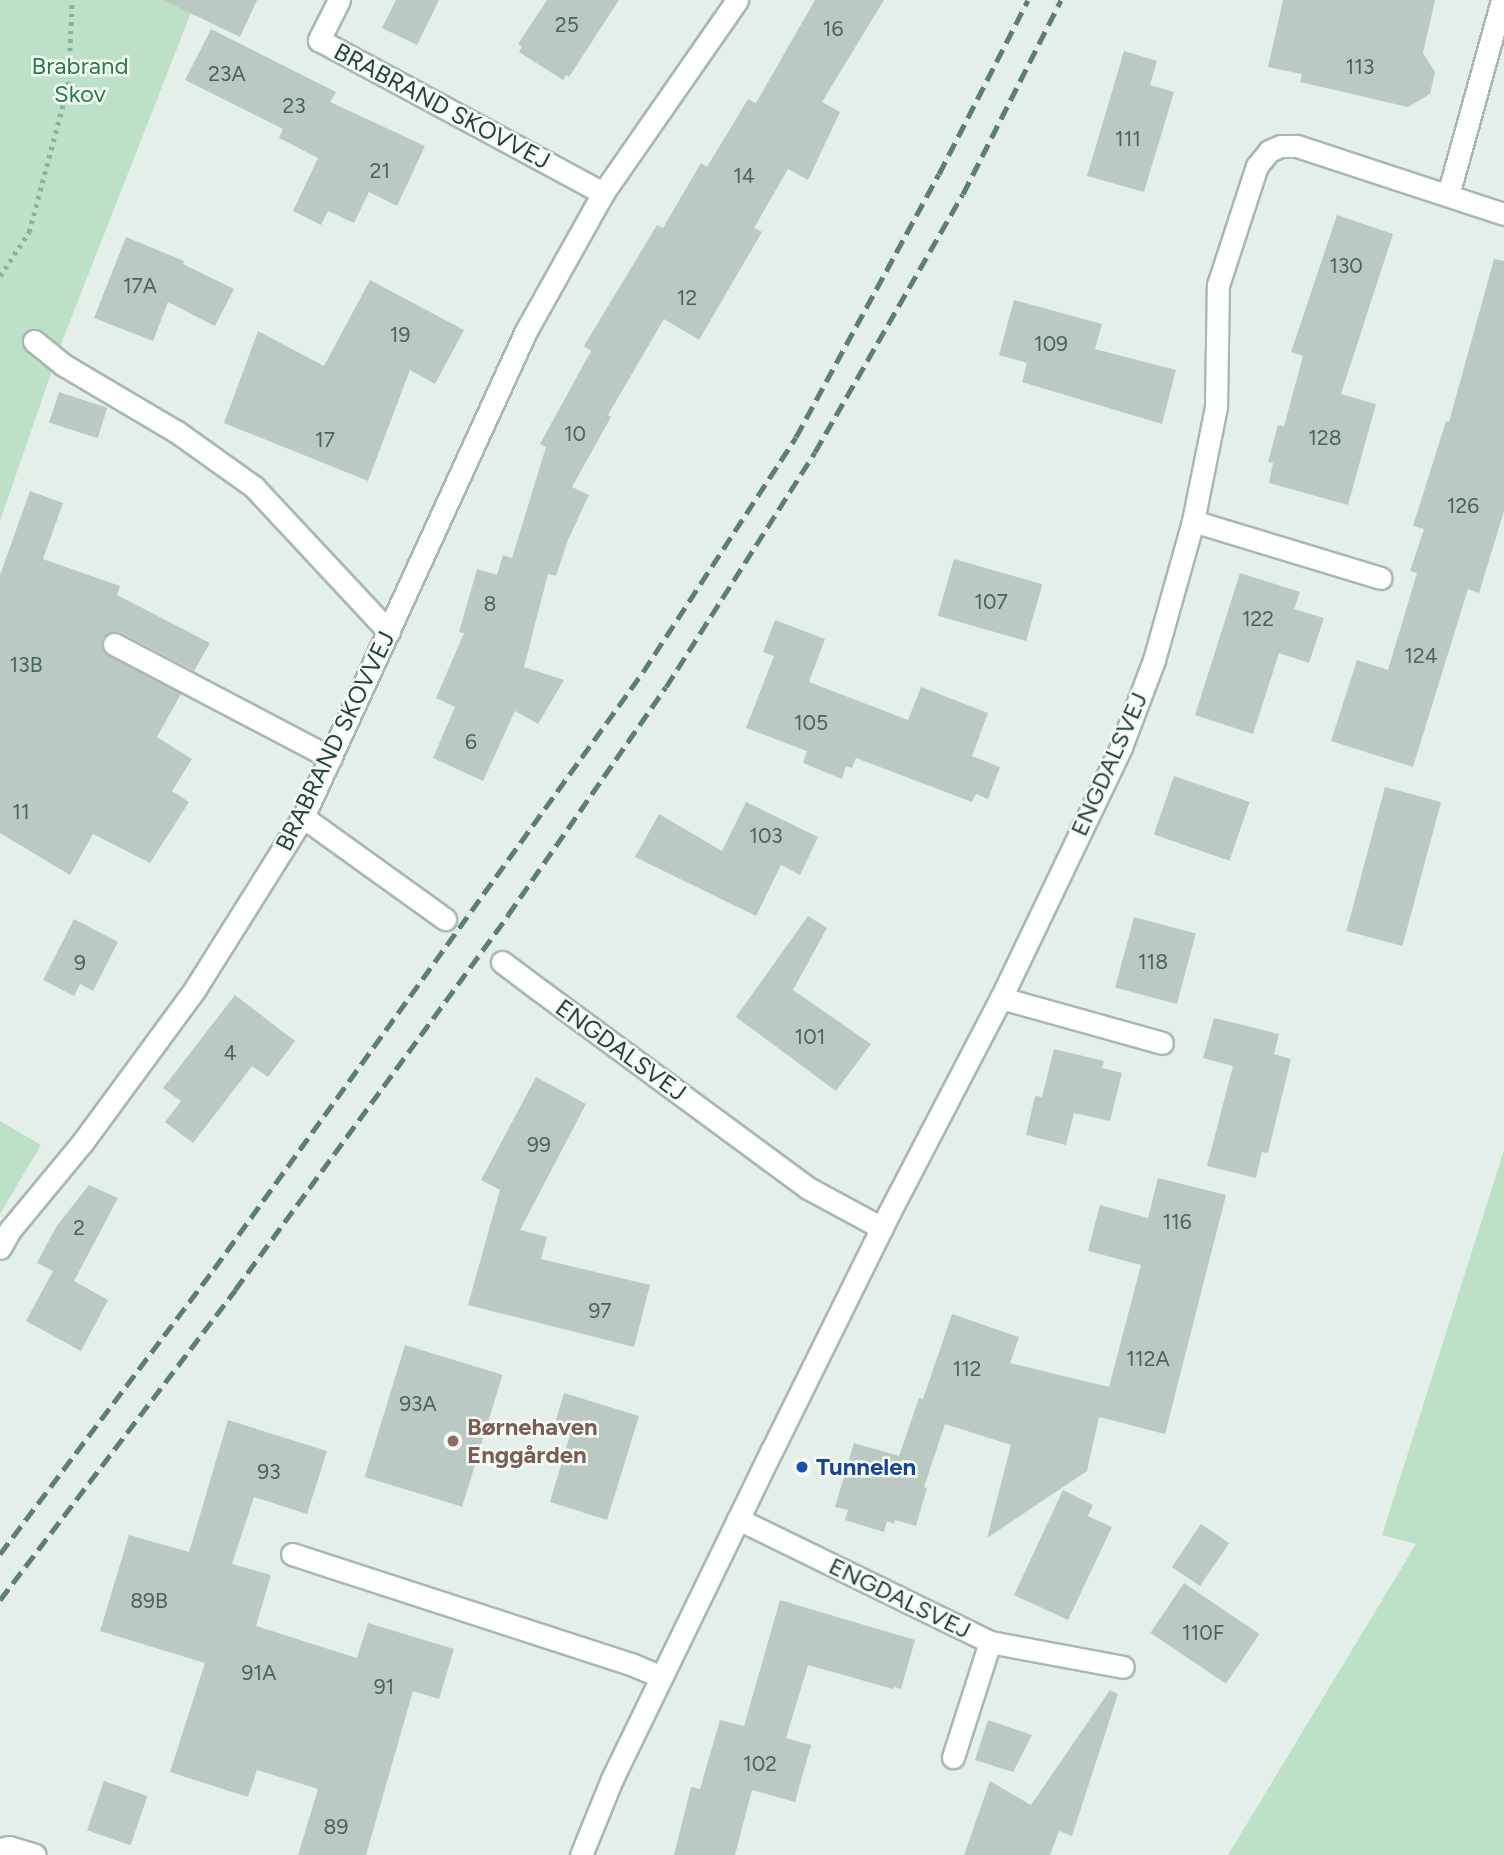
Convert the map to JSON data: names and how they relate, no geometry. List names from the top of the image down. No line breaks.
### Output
{"streets":{"street":["BRABRAND SKOVVEJ","ENGDALSVEJ"]},"parks":["Brabrand Skov"],"places":["Børnehaven Enggården","Tunnelen"],"house_numbers":["25","16","113","23A","23","111","21","14","130","17A","12","19","109","10","128","17","126","107","8","122","124","13B","105","6","11","103","118","9","101","4","99","116","2","97","112A","112","93A","93","89B","110F","91A","91","102","89"]}
